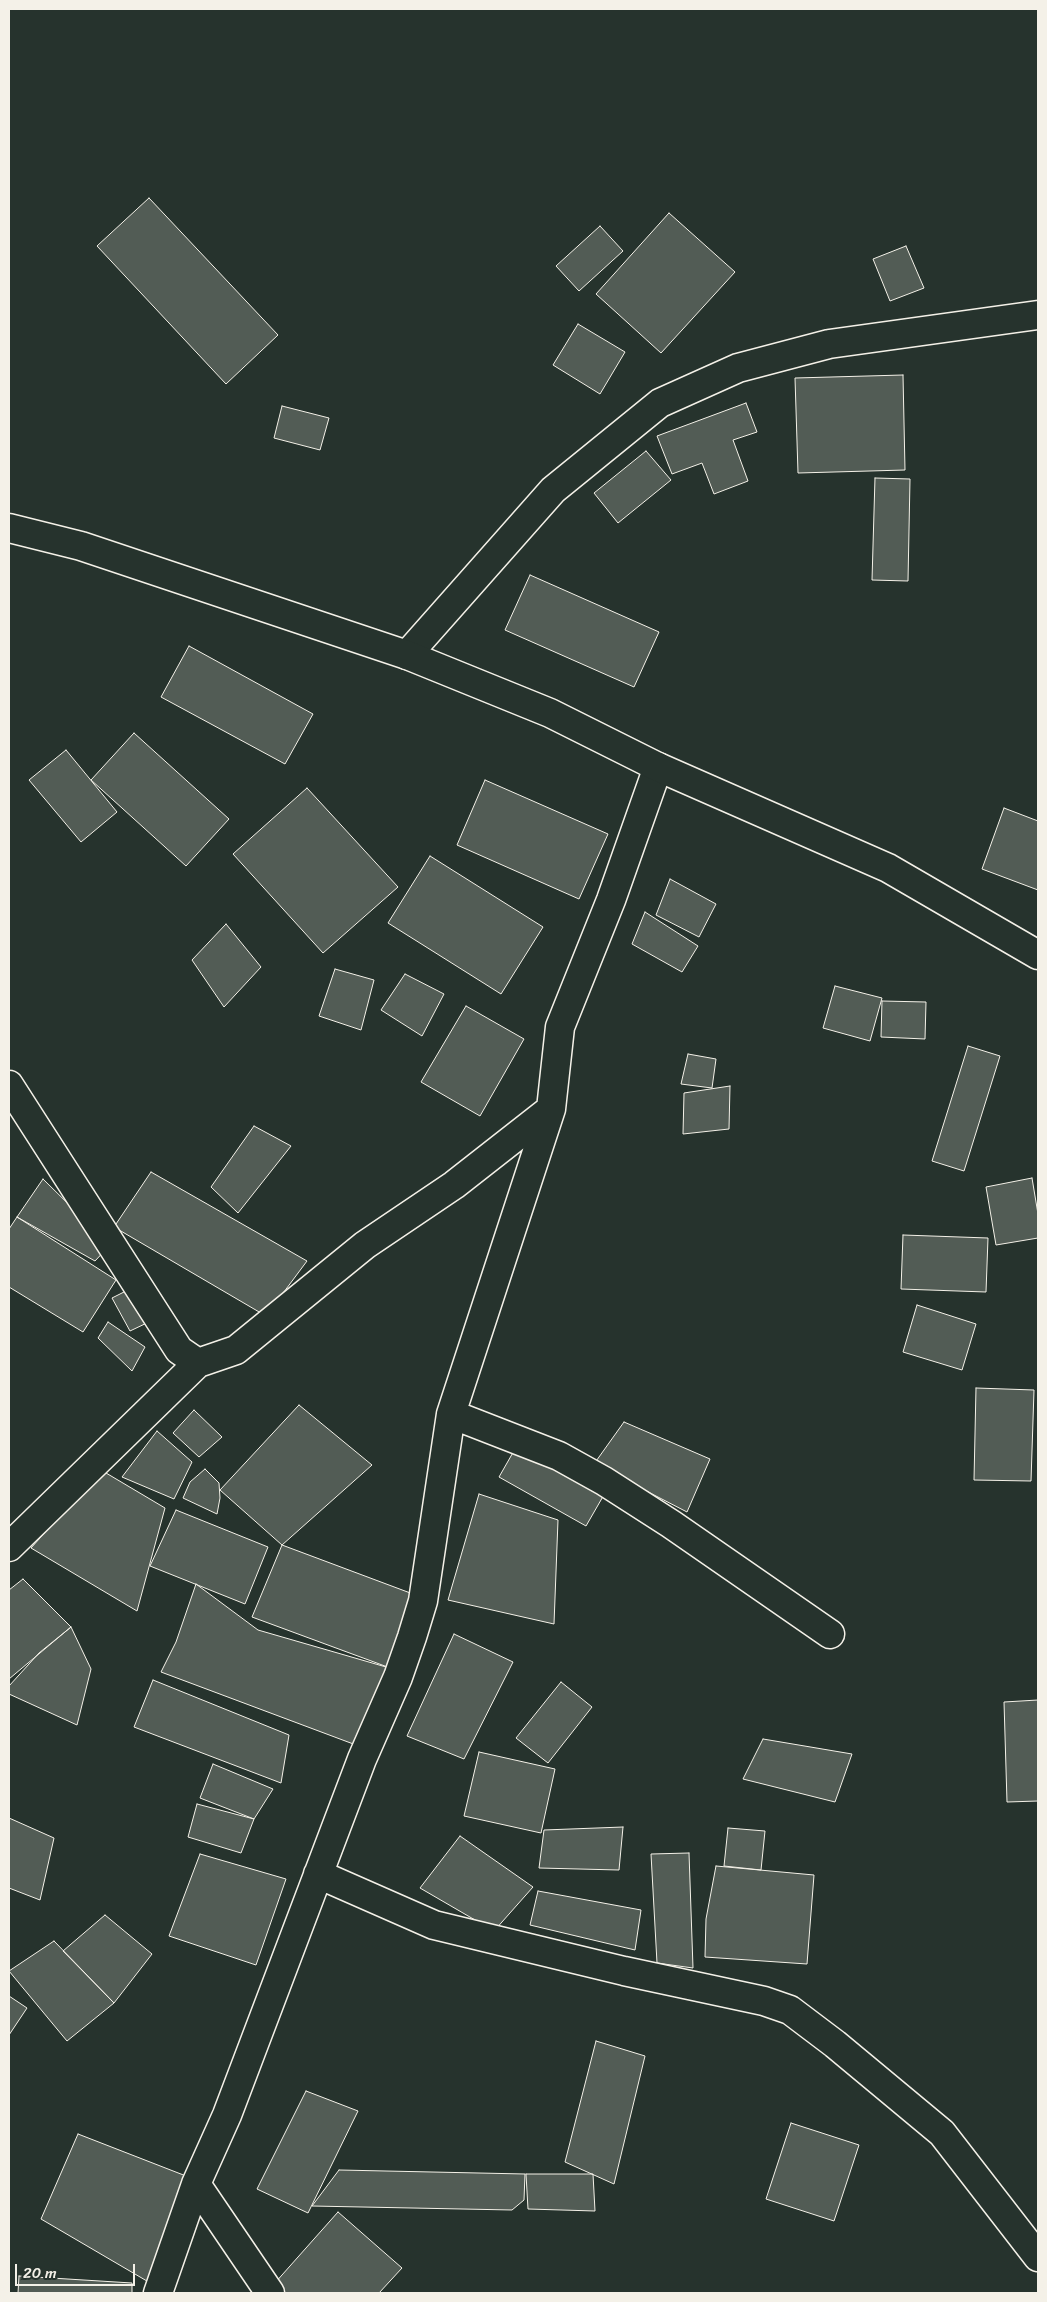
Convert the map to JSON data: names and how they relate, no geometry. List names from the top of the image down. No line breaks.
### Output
{"scale_bar":"20 m"}
